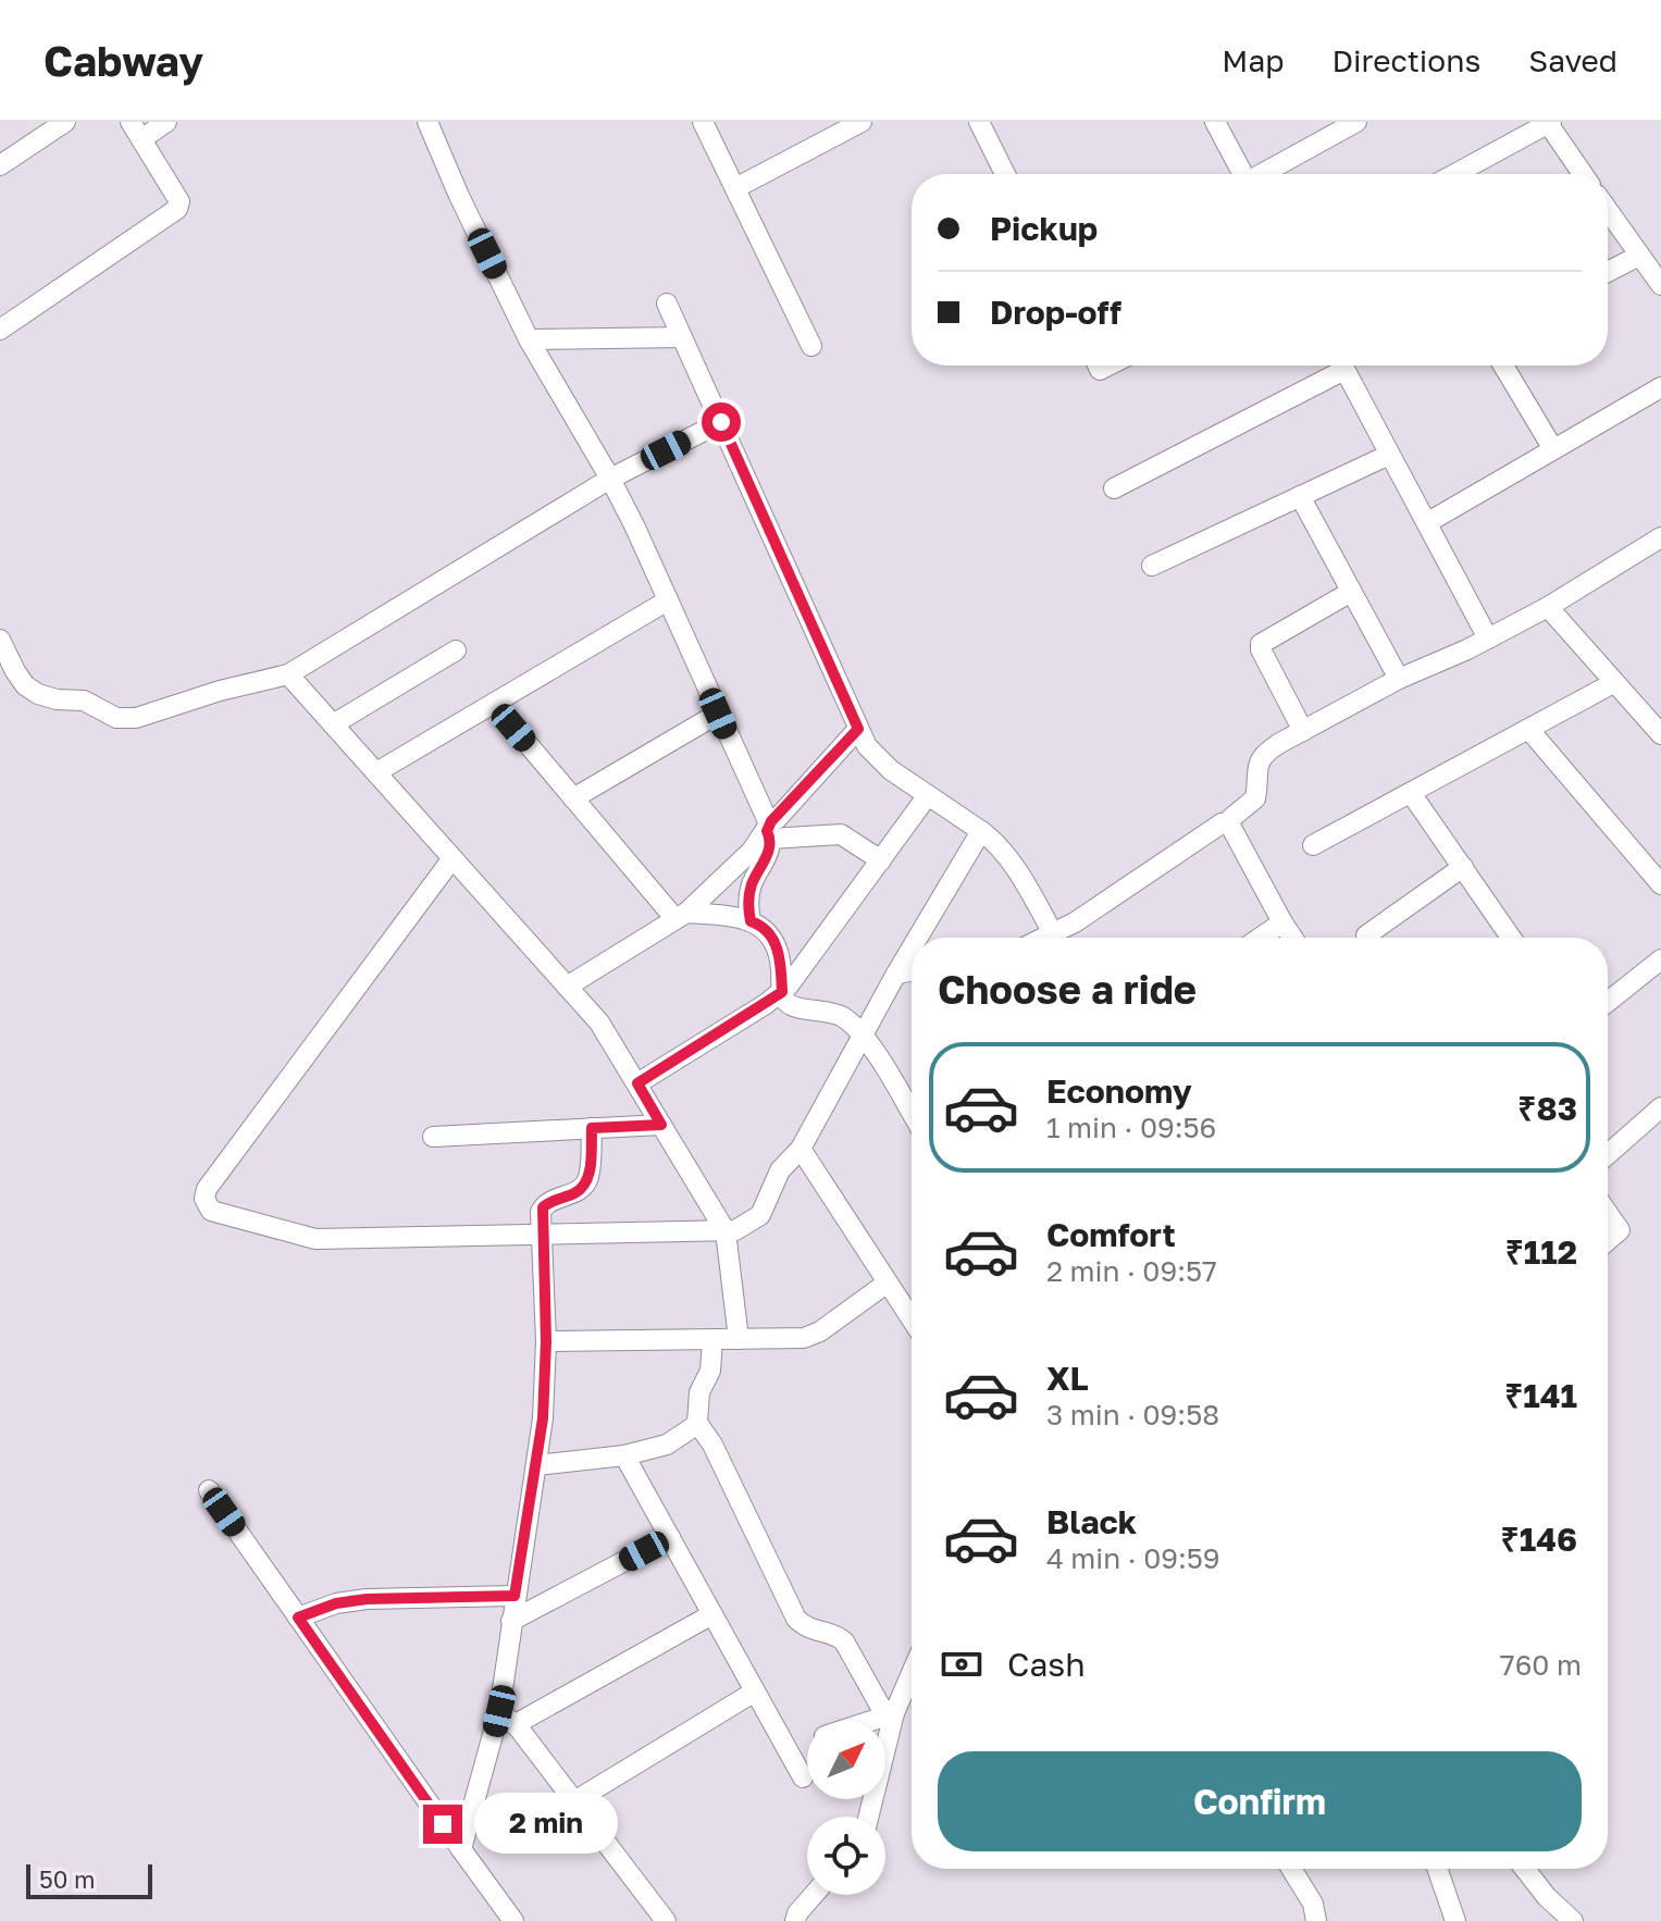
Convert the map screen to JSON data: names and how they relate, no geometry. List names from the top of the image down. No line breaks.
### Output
{"scale_bar":"50 m","north":"top right","page":{"header":"Cabway","nav":["Map","Directions","Saved"],"banner":["Pickup","Drop-off"],"heading":"Choose a ride","list":[{"name":"Economy","note":"1 min · 09:56","value":"₹83"},{"name":"Comfort","note":"2 min · 09:57","value":"₹112"},{"name":"XL","note":"3 min · 09:58","value":"₹141"},{"name":"Black","note":"4 min · 09:59","value":"₹146"}],"pay":["Cash","760 m"],"buttons":"Confirm","bubble":"2 min","scale":"50 m"}}
